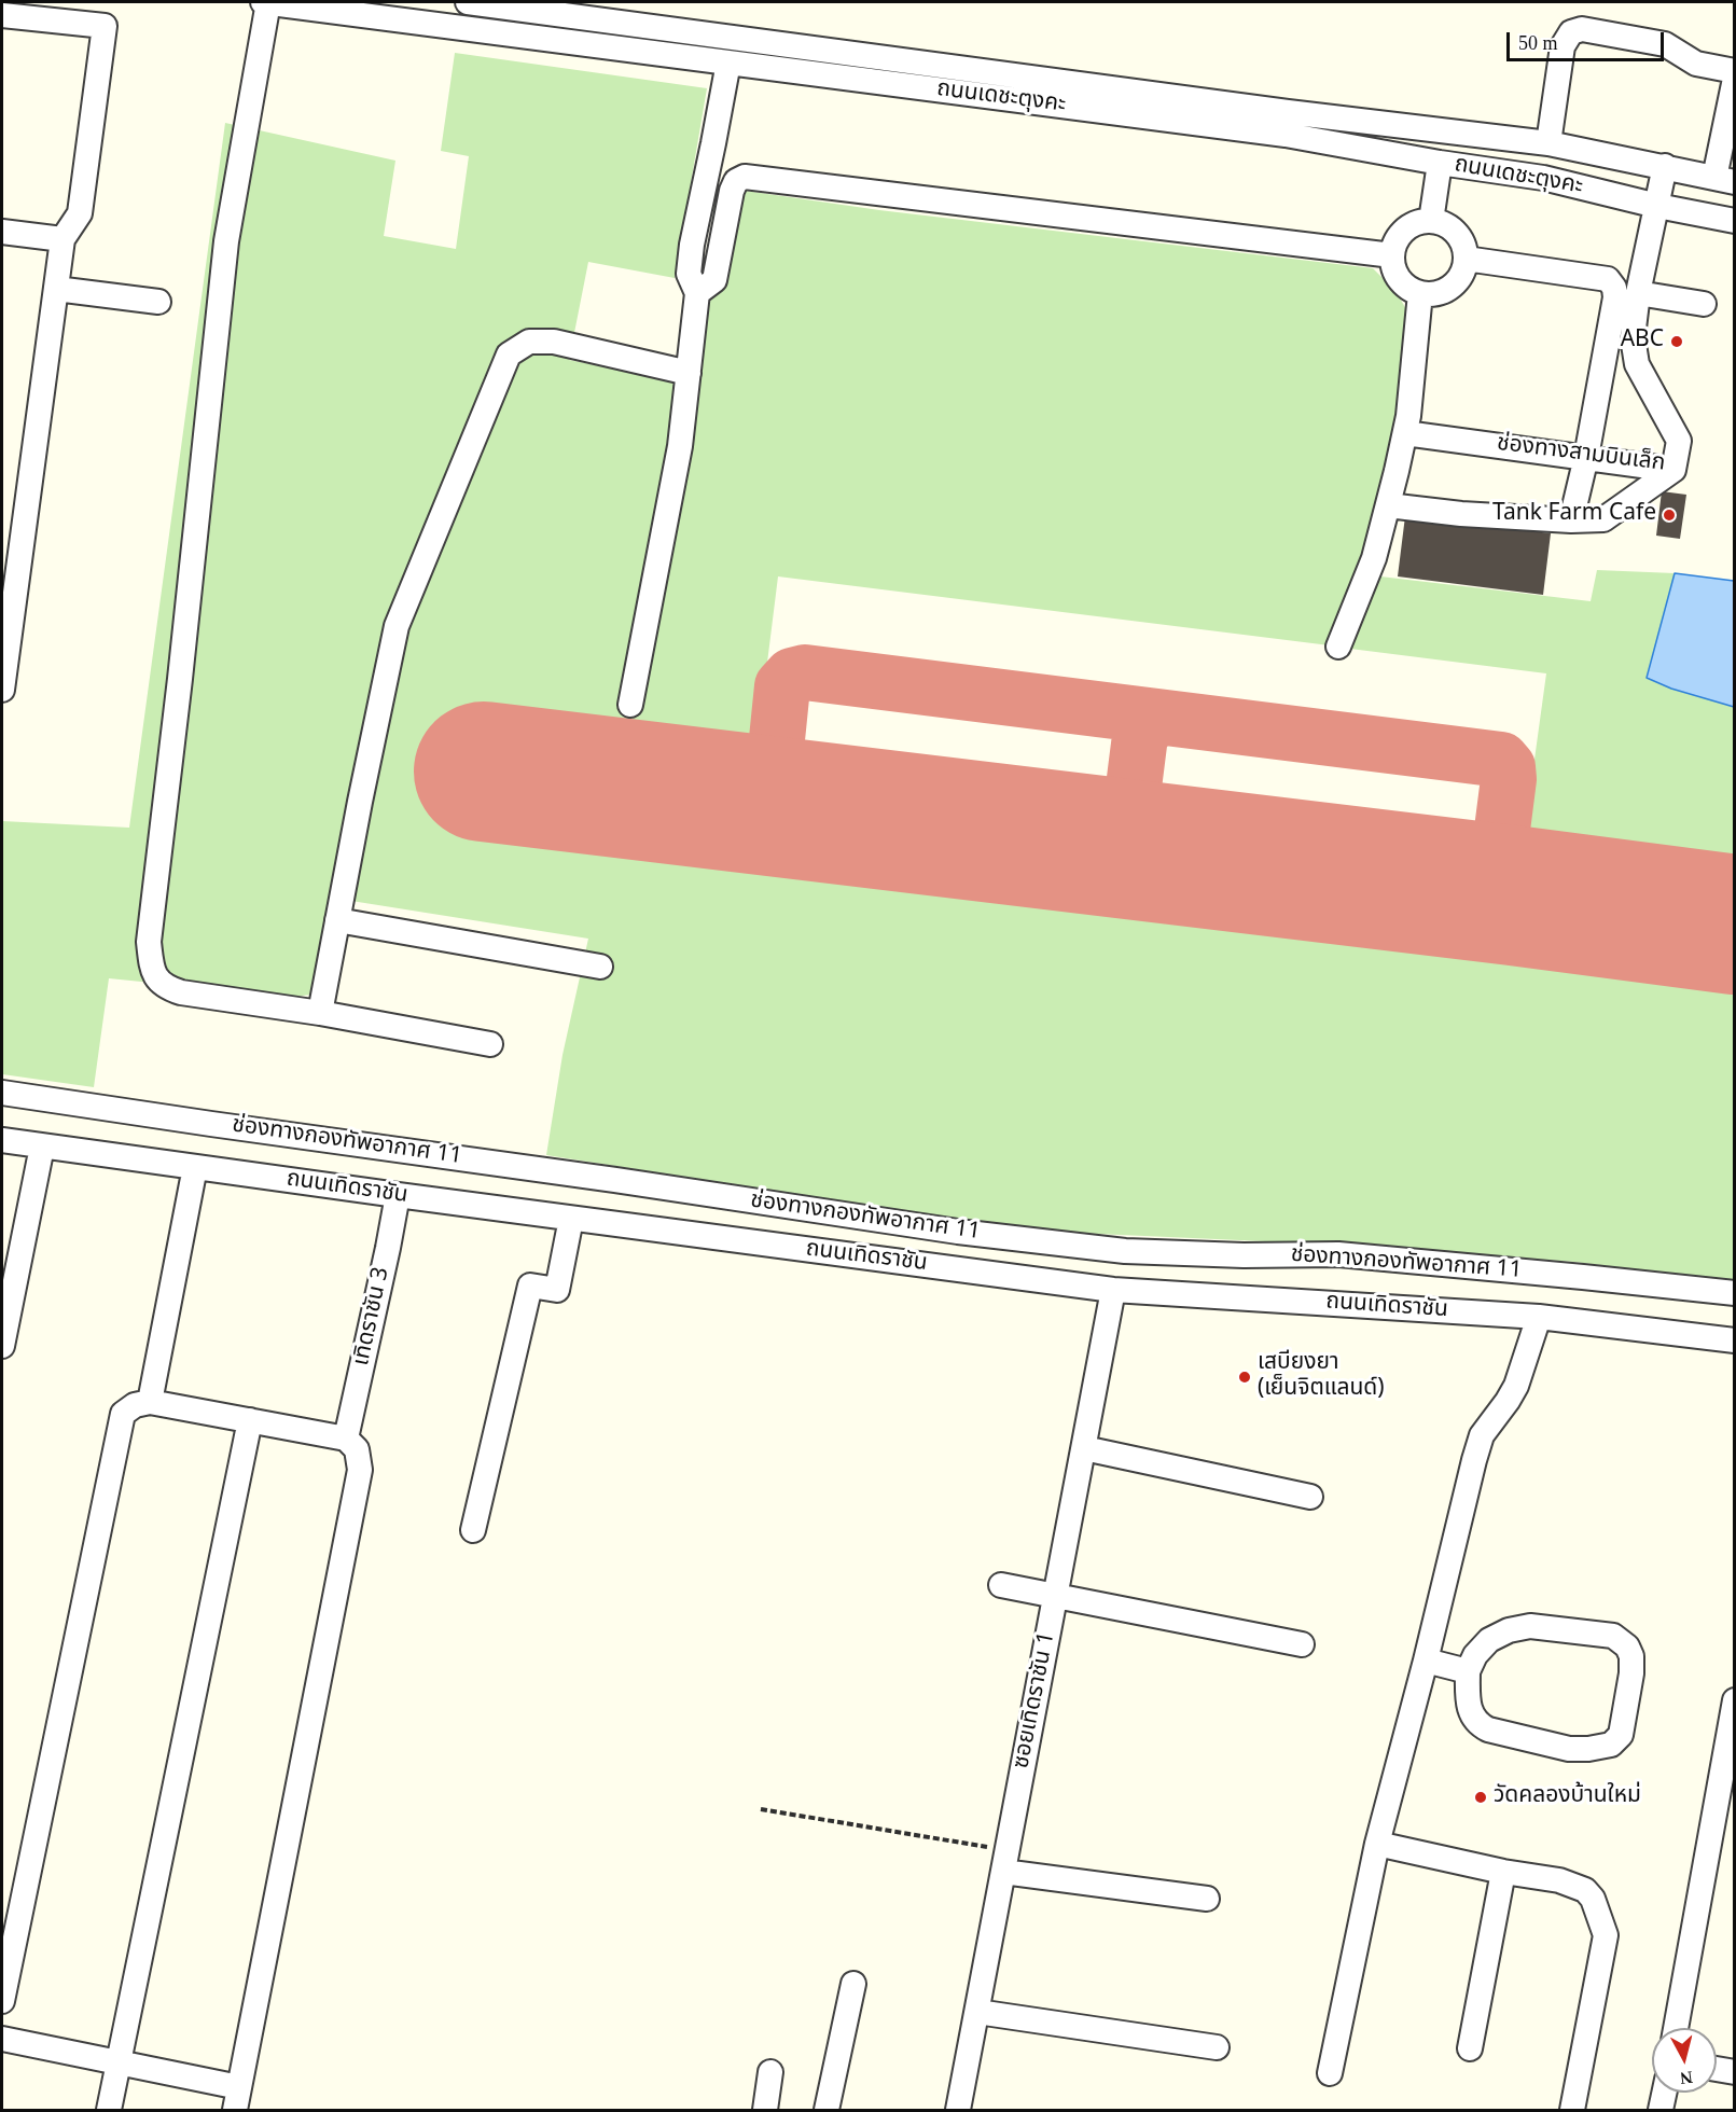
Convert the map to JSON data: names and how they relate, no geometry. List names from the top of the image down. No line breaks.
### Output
{"streets":{"street":["ถนนเดชะตุงคะ","ช่องทางสามบินเล็ก","ช่องทางกองทัพอากาศ 11","ถนนเทิดราชัน","เทิดราชัน 3","ซอยเทิดราชัน 1"]},"crossings":[["ถนนเดชะตุงคะ","ช่องทางสามบินเล็ก"],["ถนนเทิดราชัน","เทิดราชัน 3"],["ถนนเทิดราชัน","ซอยเทิดราชัน 1"]],"places":["ABC","Tank Farm Cafe","เสบียงยา (เย็นจิตแลนด์)","วัดคลองบ้านใหม่"],"scale_bar":"50 m","north":"bottom"}
